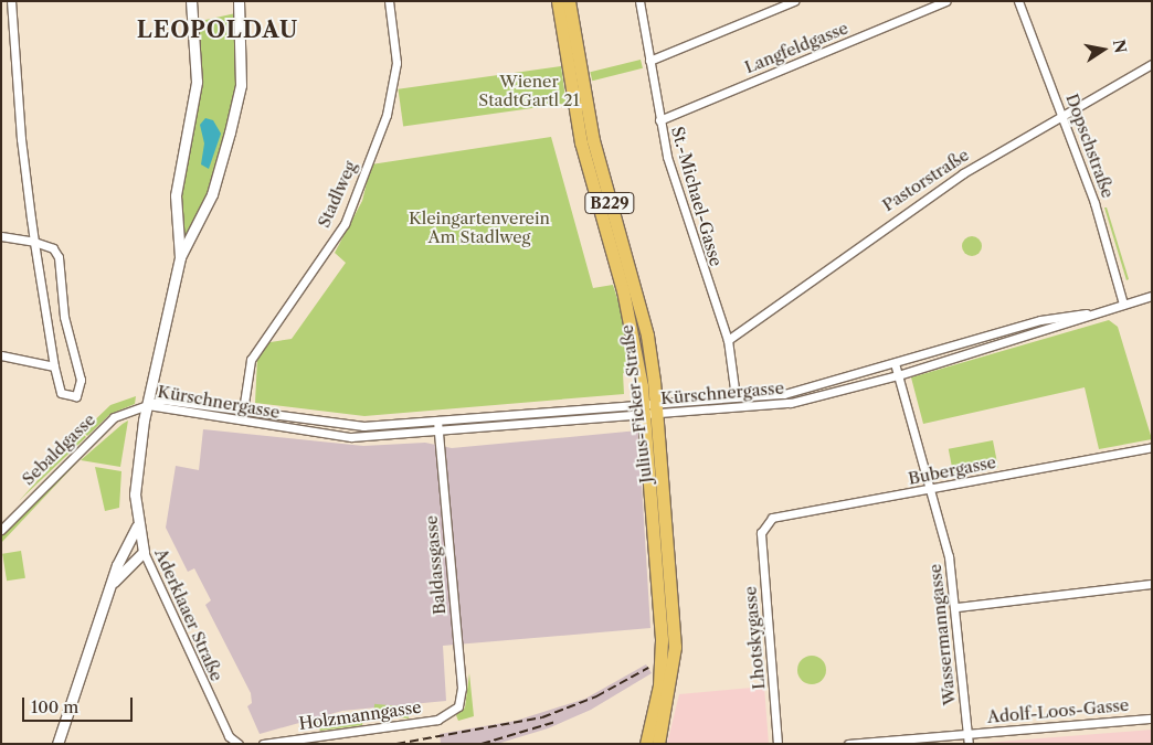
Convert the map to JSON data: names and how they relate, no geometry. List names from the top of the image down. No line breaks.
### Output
{"streets":{"main road":["B229","Julius-Ficker-Straße"],"street":["Langfeldgasse","Dopschstraße","Pastorstraße","Stadlweg","St.-Michael-Gasse","Kürschnergasse","Sebaldgasse","Bubergasse","Baldassgasse","Aderklaaer Straße","Wassermanngasse","Lhotskygasse","Adolf-Loos-Gasse","Holzmanngasse"]},"crossings":[["Langfeldgasse","St.-Michael-Gasse"],["Dopschstraße","Pastorstraße"],["Dopschstraße","Kürschnergasse"],["Pastorstraße","St.-Michael-Gasse"],["Stadlweg","Kürschnergasse"],["St.-Michael-Gasse","Kürschnergasse"],["Kürschnergasse","Julius-Ficker-Straße"],["Kürschnergasse","Sebaldgasse"],["Kürschnergasse","Baldassgasse"],["Kürschnergasse","Aderklaaer Straße"],["Kürschnergasse","Wassermanngasse"],["Sebaldgasse","Aderklaaer Straße"],["Bubergasse","Wassermanngasse"],["Bubergasse","Lhotskygasse"],["Baldassgasse","Holzmanngasse"],["Wassermanngasse","Adolf-Loos-Gasse"]],"districts":["LEOPOLDAU"],"parks":["Wiener StadtGartl 21","Kleingartenverein Am Stadlweg"],"scale_bar":"100 m","north":"right"}
